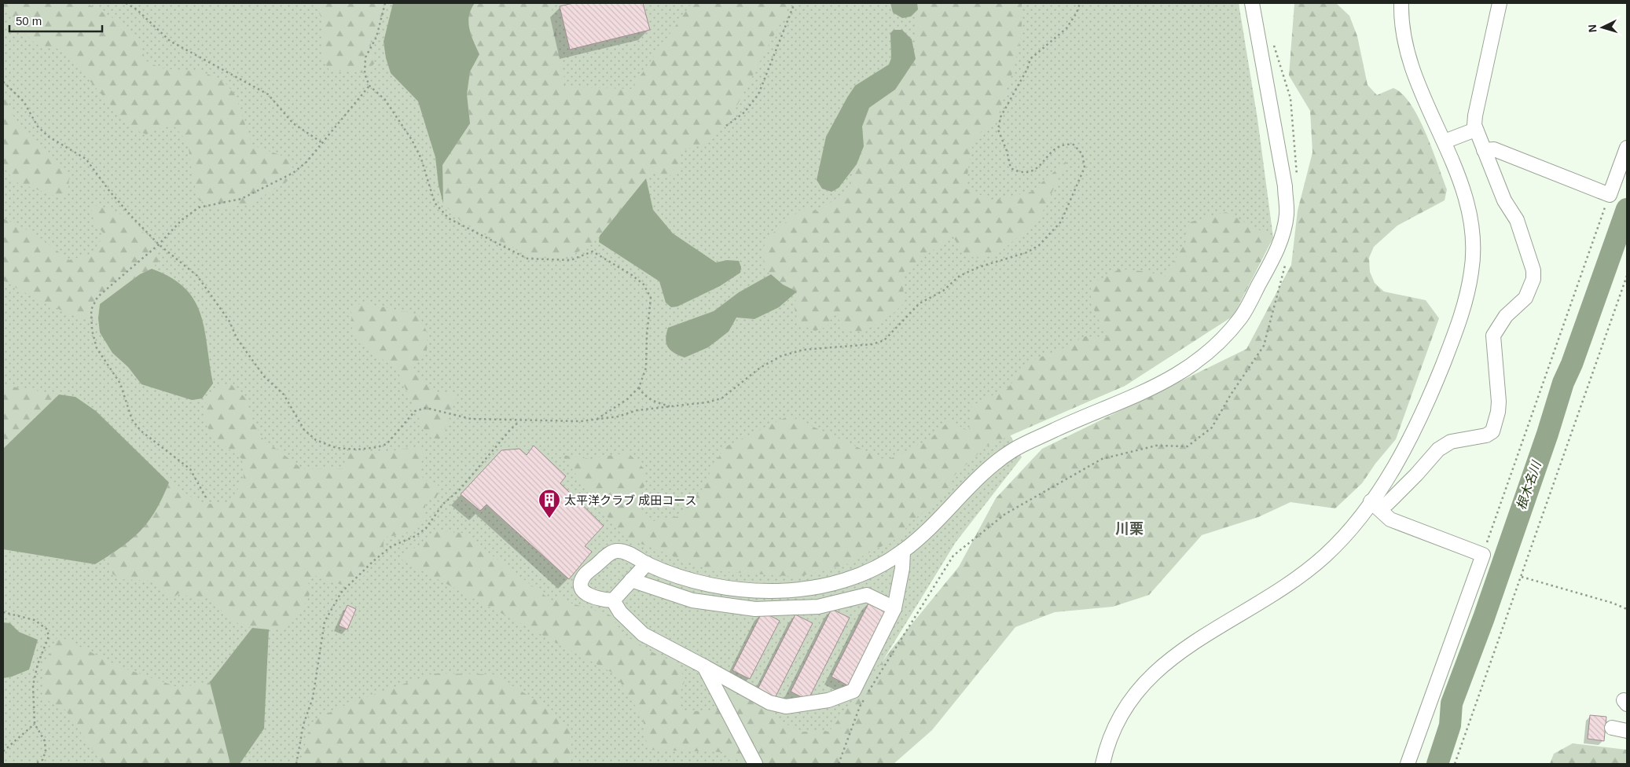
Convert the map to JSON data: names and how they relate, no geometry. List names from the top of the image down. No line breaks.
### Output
{"districts":["川栗"],"water":["根木名川"],"places":{"building":["太平洋クラブ 成田コース"]},"scale_bar":"50 m","north":"left"}
